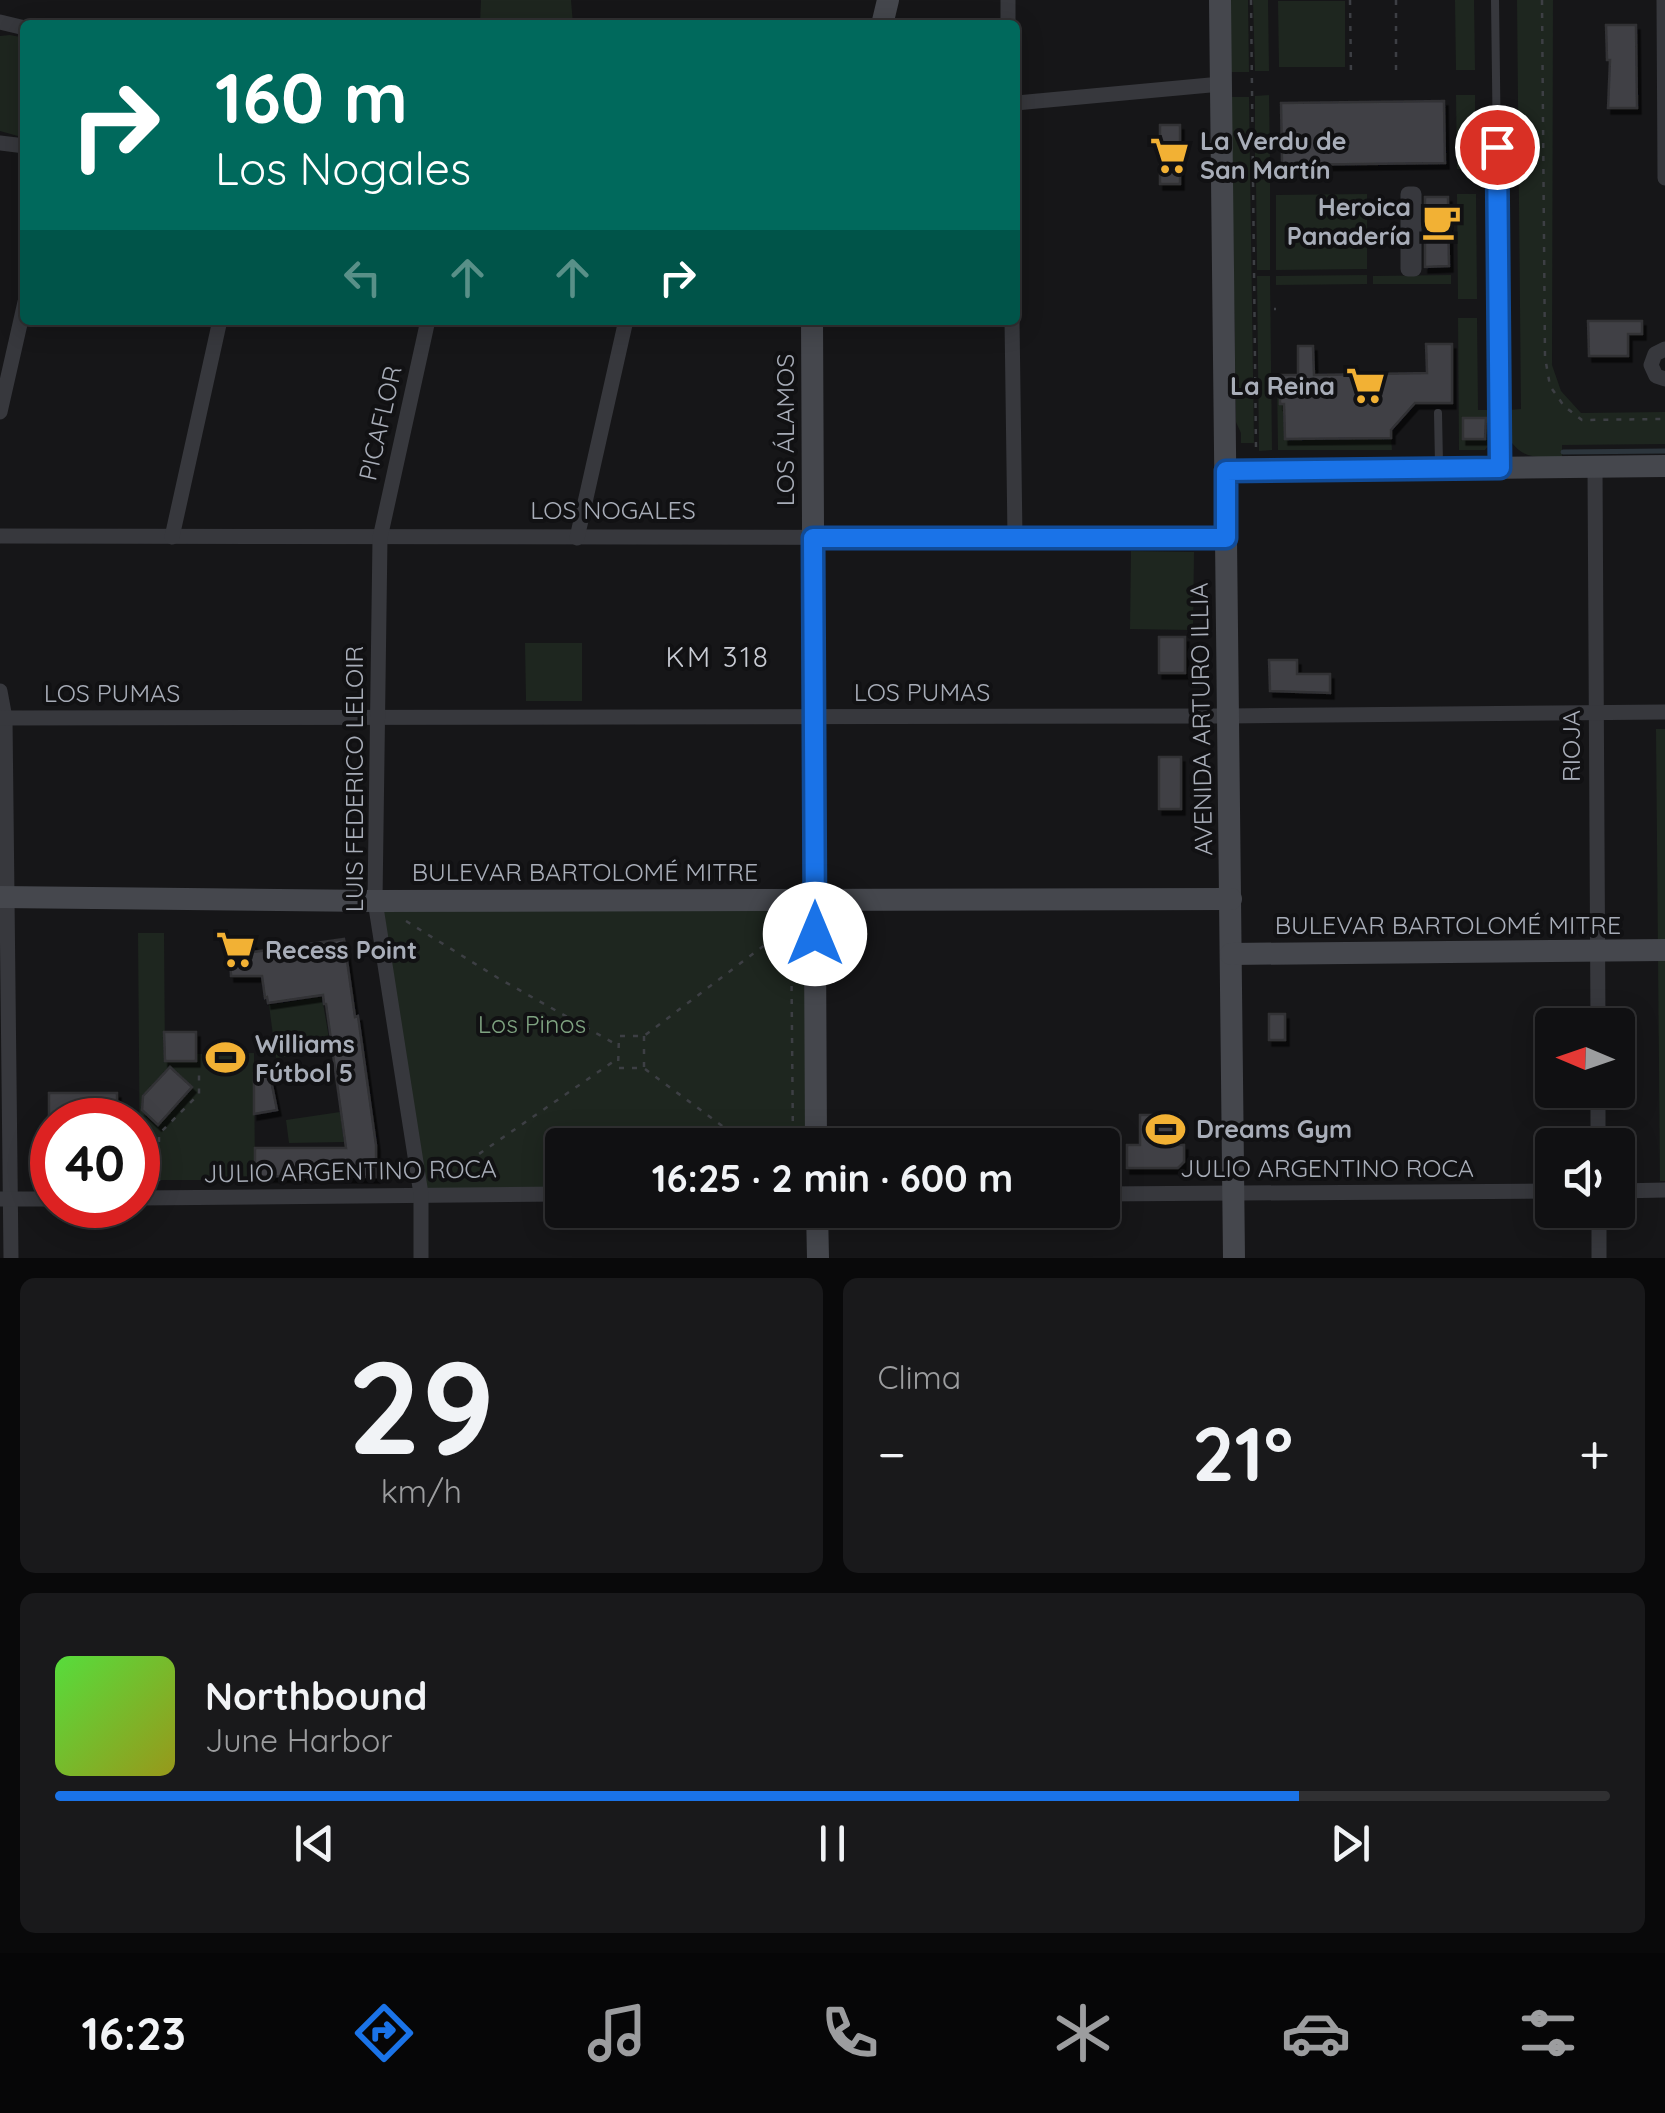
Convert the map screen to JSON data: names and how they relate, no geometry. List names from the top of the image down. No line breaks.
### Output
{"streets":{"street":["PICAFLOR","LOS ÁLAMOS","LOS NOGALES","LOS PUMAS","AVENIDA ARTURO ILLIA","RIOJA","LUIS FEDERICO LELOIR","BULEVAR BARTOLOMÉ MITRE","JULIO ARGENTINO ROCA"]},"crossings":[["PICAFLOR","LOS NOGALES"],["PICAFLOR","LUIS FEDERICO LELOIR"],["LOS ÁLAMOS","LOS NOGALES"],["LOS ÁLAMOS","LOS PUMAS"],["LOS ÁLAMOS","BULEVAR BARTOLOMÉ MITRE"],["LOS NOGALES","AVENIDA ARTURO ILLIA"],["LOS NOGALES","LUIS FEDERICO LELOIR"],["LOS PUMAS","AVENIDA ARTURO ILLIA"],["LOS PUMAS","RIOJA"],["LOS PUMAS","LUIS FEDERICO LELOIR"],["AVENIDA ARTURO ILLIA","BULEVAR BARTOLOMÉ MITRE"],["AVENIDA ARTURO ILLIA","JULIO ARGENTINO ROCA"],["RIOJA","BULEVAR BARTOLOMÉ MITRE"],["LUIS FEDERICO LELOIR","BULEVAR BARTOLOMÉ MITRE"],["LUIS FEDERICO LELOIR","JULIO ARGENTINO ROCA"]],"districts":["KM 318"],"parks":["Los Pinos"],"places":{"supermarket":["La Verdu de San Martín","La Reina","Recess Point"],"cafe":["Heroica Panadería"],"sports":["Williams Fútbol 5","Dreams Gym"]},"north":"left","page":{"turn":["160 m","Los Nogales"],"limit":"40","trip":"16:25 · 2 min · 600 m","tile":[["29","km/h"],"Clima"],"heat":["−","21°","+"],"song":["Northbound","June Harbor"],"tabs":"16:23"}}
